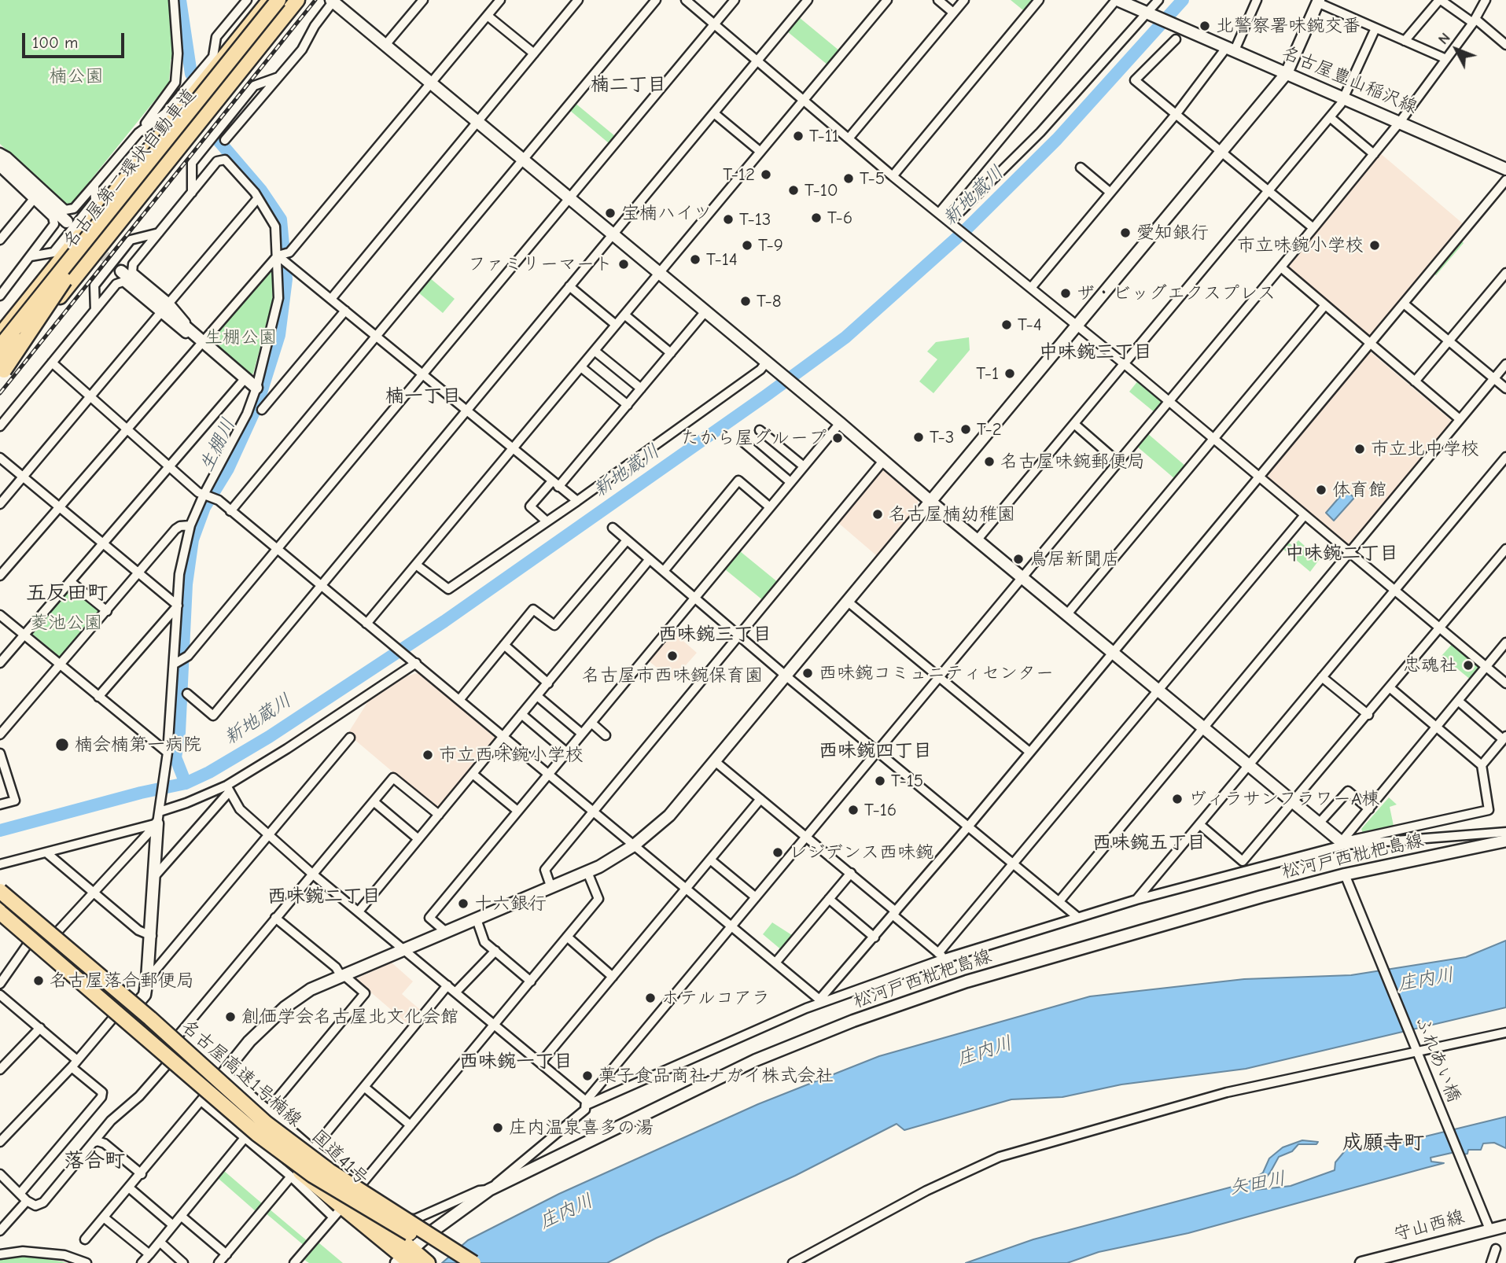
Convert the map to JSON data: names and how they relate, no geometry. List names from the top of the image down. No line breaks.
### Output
{"streets":{"highway":["名古屋第二環状自動車道","名古屋高速1号楠線","国道41号"],"street":["名古屋豊山稲沢線","松河戸西枇杷島線","ふれあい橋","守山西線"]},"crossings":[["松河戸西枇杷島線","ふれあい橋"],["松河戸西枇杷島線","国道41号"],["名古屋高速1号楠線","国道41号"]],"districts":["楠二丁目","中味鋺三丁目","楠一丁目","中味鋺二丁目","五反田町","西味鋺三丁目","西味鋺四丁目","西味鋺五丁目","西味鋺二丁目","西味鋺一丁目","成願寺町","落合町"],"water":["新地蔵川","生棚川","庄内川","矢田川"],"parks":["楠公園","生棚公園","菱池公園"],"places":["北警察署味鋺交番","T-11","T-12","T-5","T-10","宝楠ハイツ","T-6","T-13","愛知銀行","T-9","市立味鋺小学校","T-14","ファミリーマート","ザ・ビッグエクスプレス","T-8","T-4","T-1","T-2","T-3","たから屋グループ","市立北中学校","名古屋味鋺郵便局","体育館","名古屋楠幼稚園","鳥居新聞店","名古屋市西味鋺保育園","忠魂社","西味鋺コミュニティセンター","楠会楠第一病院","市立西味鋺小学校","T-15","ヴィラサンフラワーA棟","T-16","レジデンス西味鋺","十六銀行","名古屋落合郵便局","ホテルコアラ","創価学会名古屋北文化会館","菓子食品商社ナガイ株式会社","庄内温泉喜多の湯"],"scale_bar":"100 m","north":"top left"}
